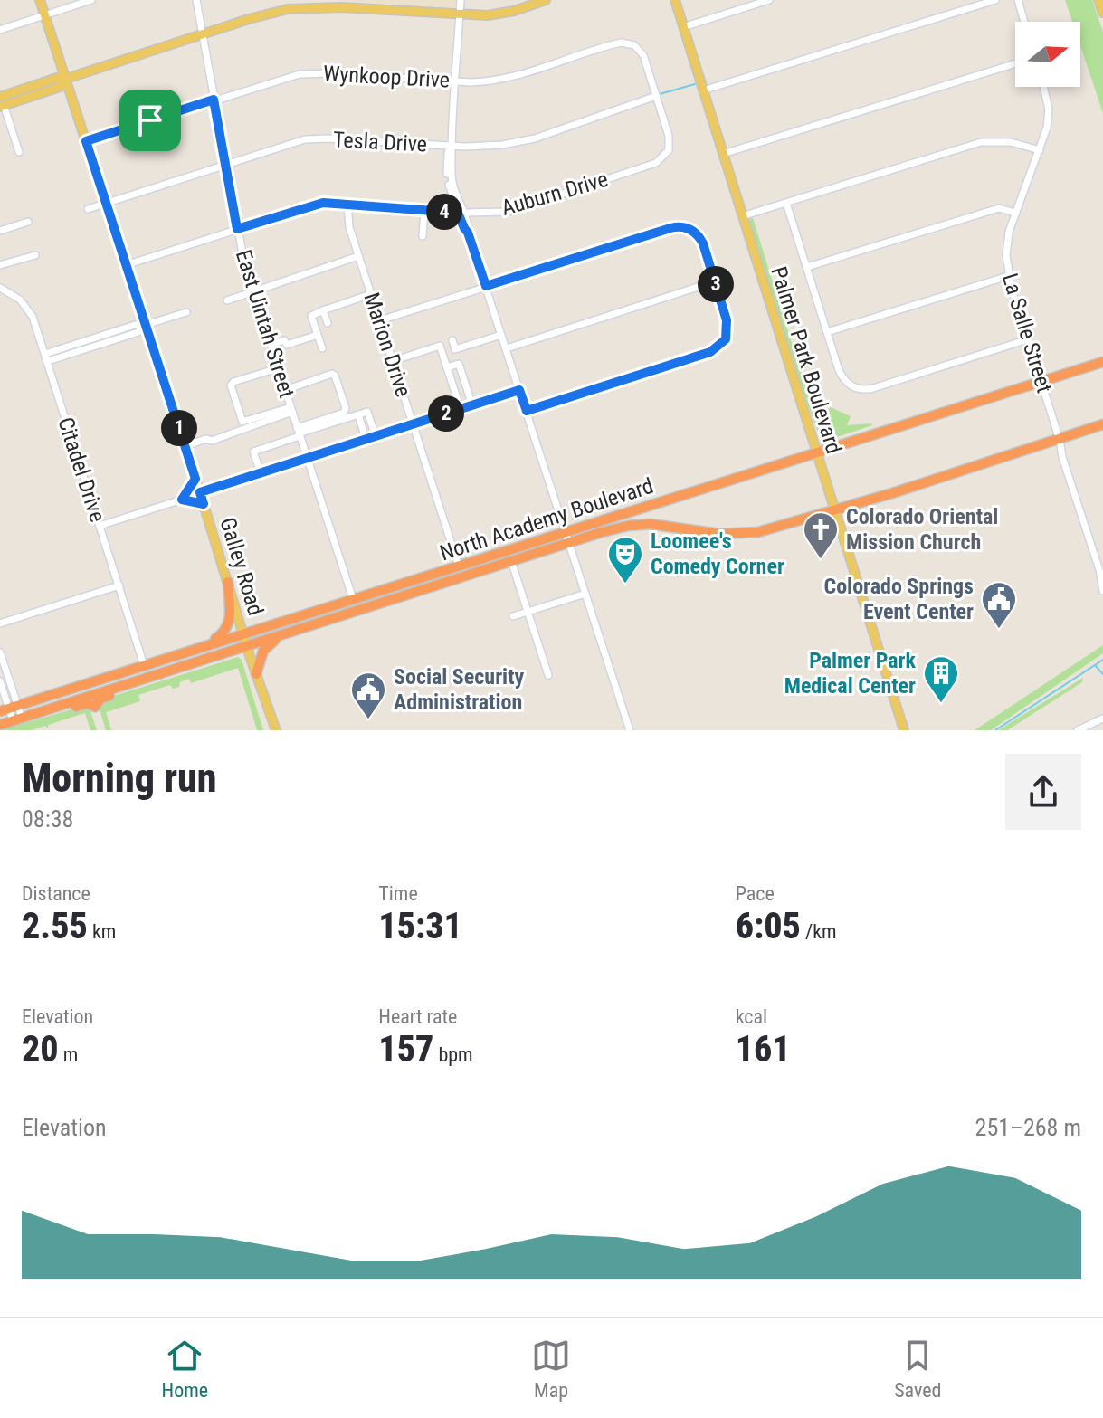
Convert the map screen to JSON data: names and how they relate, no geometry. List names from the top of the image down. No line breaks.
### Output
{"streets":{"highway":["North Academy Boulevard"],"main road":["Palmer Park Boulevard","Galley Road"],"street":["Wynkoop Drive","Tesla Drive","Auburn Drive","East Uintah Street","La Salle Street","Marion Drive","Citadel Drive"]},"crossings":[["Wynkoop Drive","Tesla Drive"],["Wynkoop Drive","Auburn Drive"],["Wynkoop Drive","East Uintah Street"],["Wynkoop Drive","Galley Road"],["Tesla Drive","Auburn Drive"],["Tesla Drive","East Uintah Street"],["Tesla Drive","Galley Road"],["Auburn Drive","East Uintah Street"],["Auburn Drive","Marion Drive"],["Auburn Drive","Galley Road"],["East Uintah Street","North Academy Boulevard"],["La Salle Street","North Academy Boulevard"],["Marion Drive","North Academy Boulevard"],["Palmer Park Boulevard","North Academy Boulevard"],["Citadel Drive","North Academy Boulevard"],["North Academy Boulevard","Galley Road"]],"places":{"church":["Colorado Oriental Mission Church"],"theatre":["Loomee's Comedy Corner"],"public building":["Colorado Springs Event Center","Social Security Administration"],"building":["Palmer Park Medical Center"]},"north":"right","page":{"pins":["4","3","2","1"],"heading":["Morning run","08:38"],"stats":[["Distance","2.55 km"],["Time","15:31"],["Pace","6:05 /km"],["Elevation","20 m"],["Heart rate","157 bpm"],["kcal","161"]],"chart":["Elevation","251–268 m"],"tabs":["Home","Map","Saved"]}}
